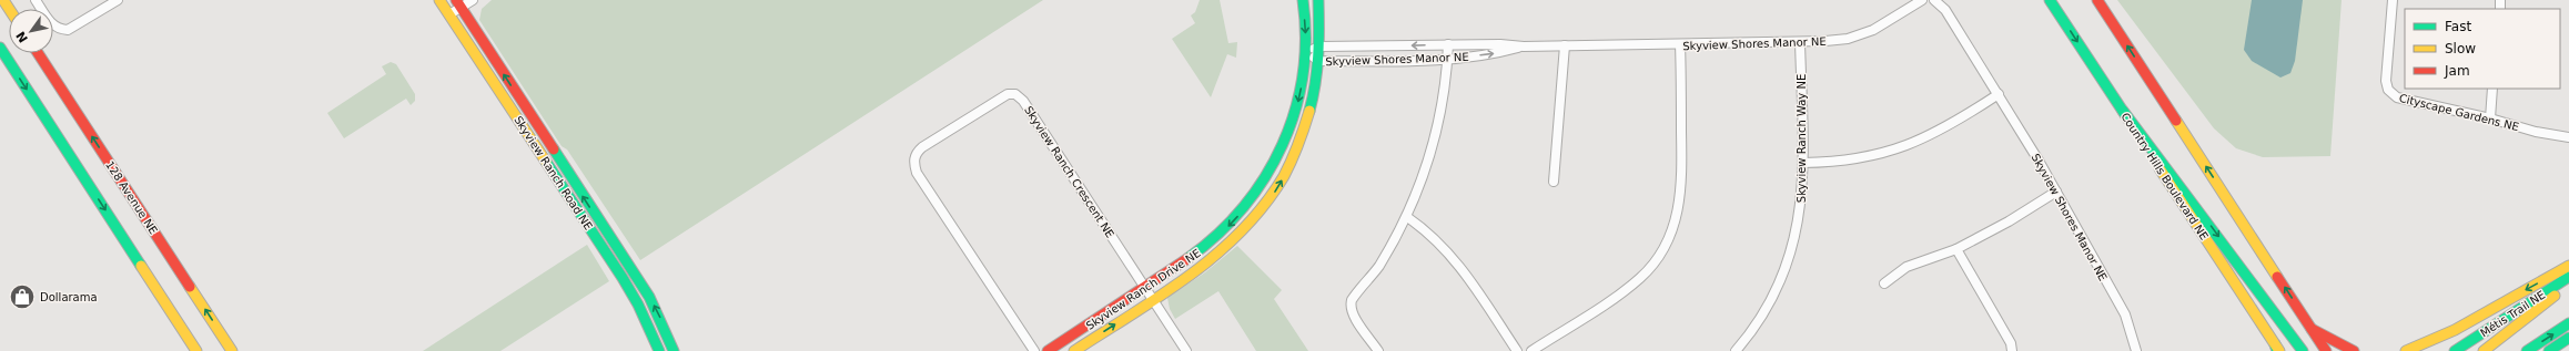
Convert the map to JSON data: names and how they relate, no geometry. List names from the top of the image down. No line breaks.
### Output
{"streets":{"main road":["Skyview Ranch Road NE","Country Hills Boulevard NE","128 Avenue NE","Skyview Ranch Drive NE","Métis Trail NE"],"street":["Skyview Shores Manor NE","Cityscape Gardens NE","Skyview Ranch Way NE","Skyview Ranch Crescent NE"]},"crossings":[["Skyview Shores Manor NE","Skyview Ranch Way NE"],["Skyview Shores Manor NE","Skyview Ranch Drive NE"],["Skyview Ranch Crescent NE","Skyview Ranch Drive NE"]],"places":{"shop":["Dollarama"]},"legend":["Fast","Slow","Jam"],"north":"bottom left"}
